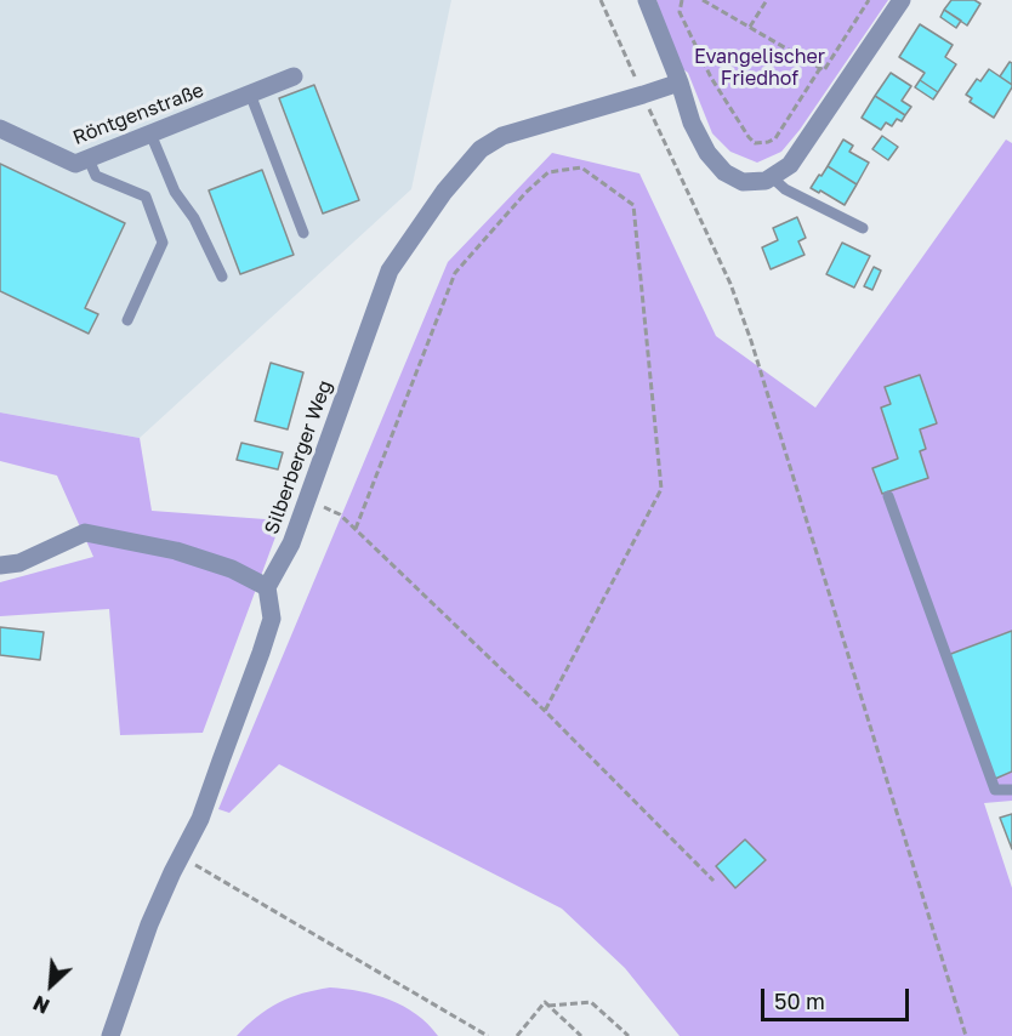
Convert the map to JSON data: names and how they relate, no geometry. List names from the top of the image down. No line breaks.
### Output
{"streets":{"street":["Röntgenstraße","Silberberger Weg"]},"parks":["Evangelischer Friedhof"],"scale_bar":"50 m","north":"bottom left"}
